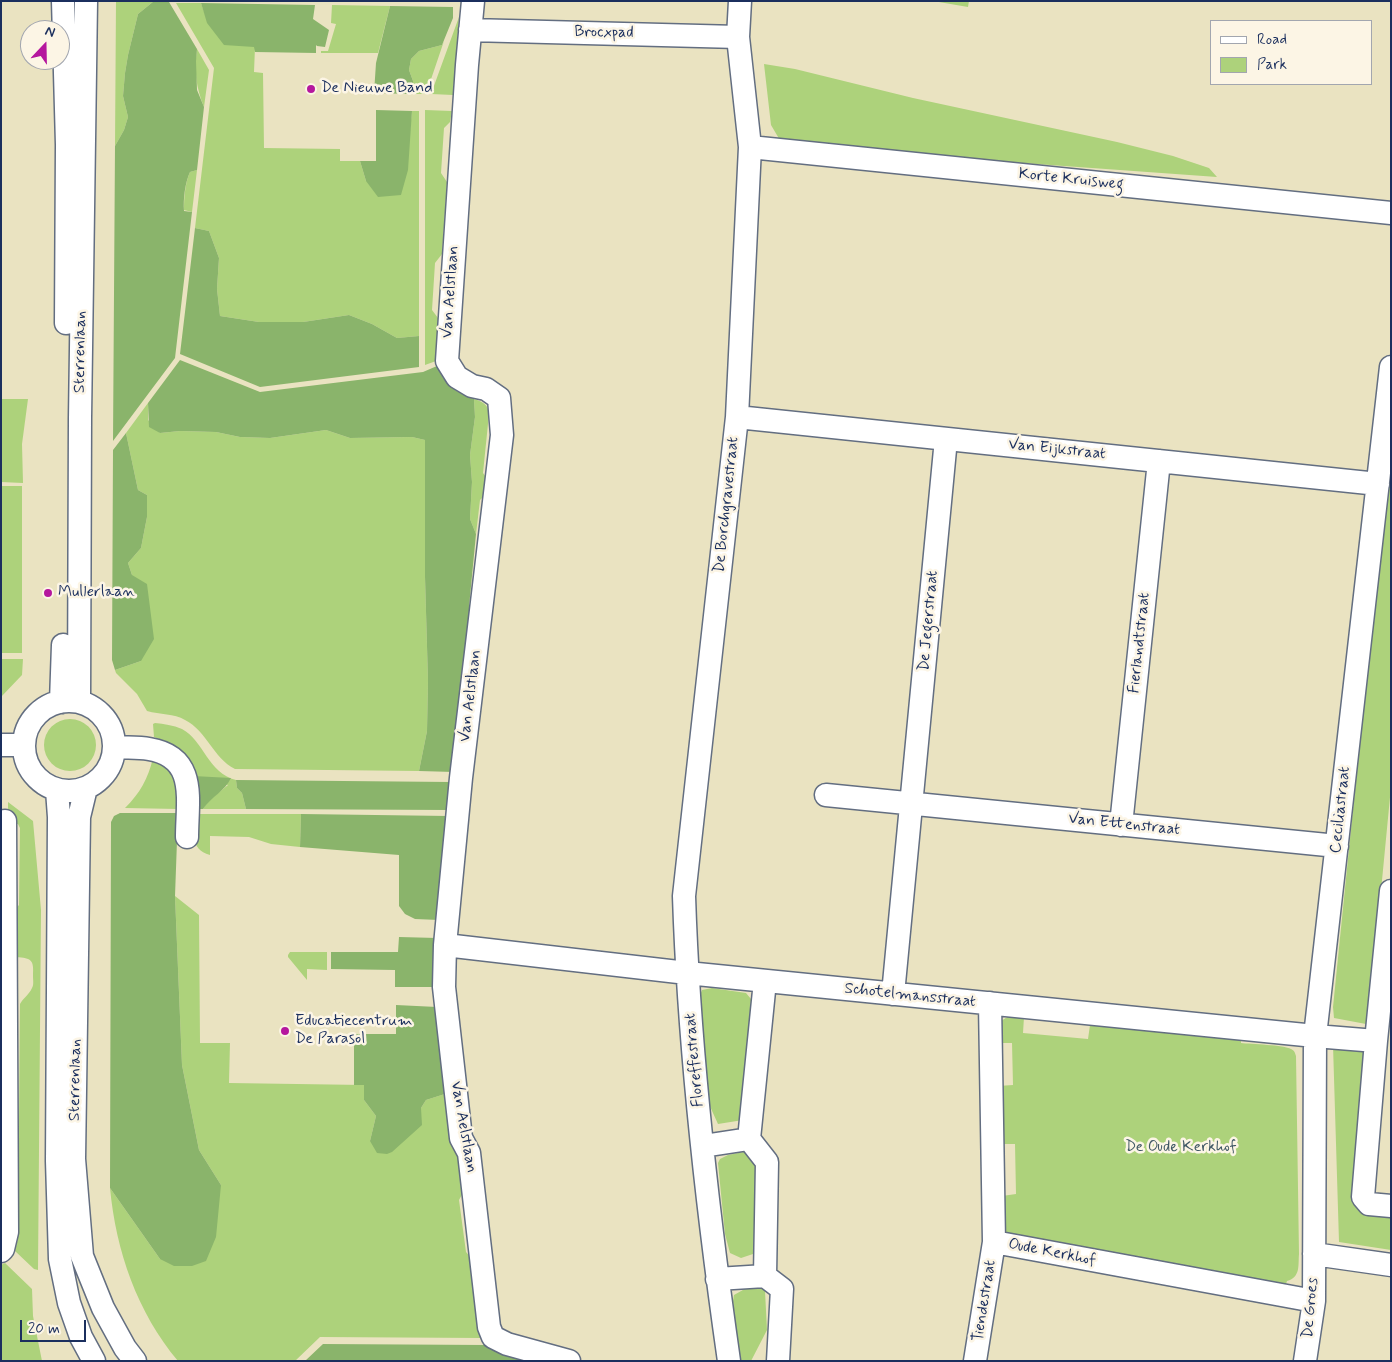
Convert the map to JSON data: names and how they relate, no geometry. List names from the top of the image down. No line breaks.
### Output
{"streets":{"street":["Brocxpad","Korte Kruisweg","Van Aelstlaan","Sterrenlaan","Van Eijkstraat","De Borchgravestraat","De Jegerstraat","Fierlandtstraat","Ceciliastraat","Van Ettenstraat","Schotelmansstraat","Floreffestraat","Oude Kerkhof","Tiendestraat","De Groes"]},"crossings":[["Brocxpad","Van Aelstlaan"],["Brocxpad","De Borchgravestraat"],["Korte Kruisweg","De Borchgravestraat"],["Van Aelstlaan","Schotelmansstraat"],["Van Eijkstraat","De Borchgravestraat"],["Van Eijkstraat","De Jegerstraat"],["Van Eijkstraat","Fierlandtstraat"],["Van Eijkstraat","Ceciliastraat"],["De Borchgravestraat","Schotelmansstraat"],["De Borchgravestraat","Floreffestraat"],["De Jegerstraat","Van Ettenstraat"],["De Jegerstraat","Schotelmansstraat"],["Fierlandtstraat","Van Ettenstraat"],["Ceciliastraat","Van Ettenstraat"],["Ceciliastraat","Schotelmansstraat"],["Ceciliastraat","De Groes"],["Schotelmansstraat","Floreffestraat"],["Schotelmansstraat","Oude Kerkhof"],["Oude Kerkhof","Tiendestraat"],["Oude Kerkhof","De Groes"]],"parks":["De Oude Kerkhof"],"places":["De Nieuwe Band","Mullerlaan","Educatiecentrum De Parasol"],"legend":["Road","Park"],"scale_bar":"20 m","north":"top"}
